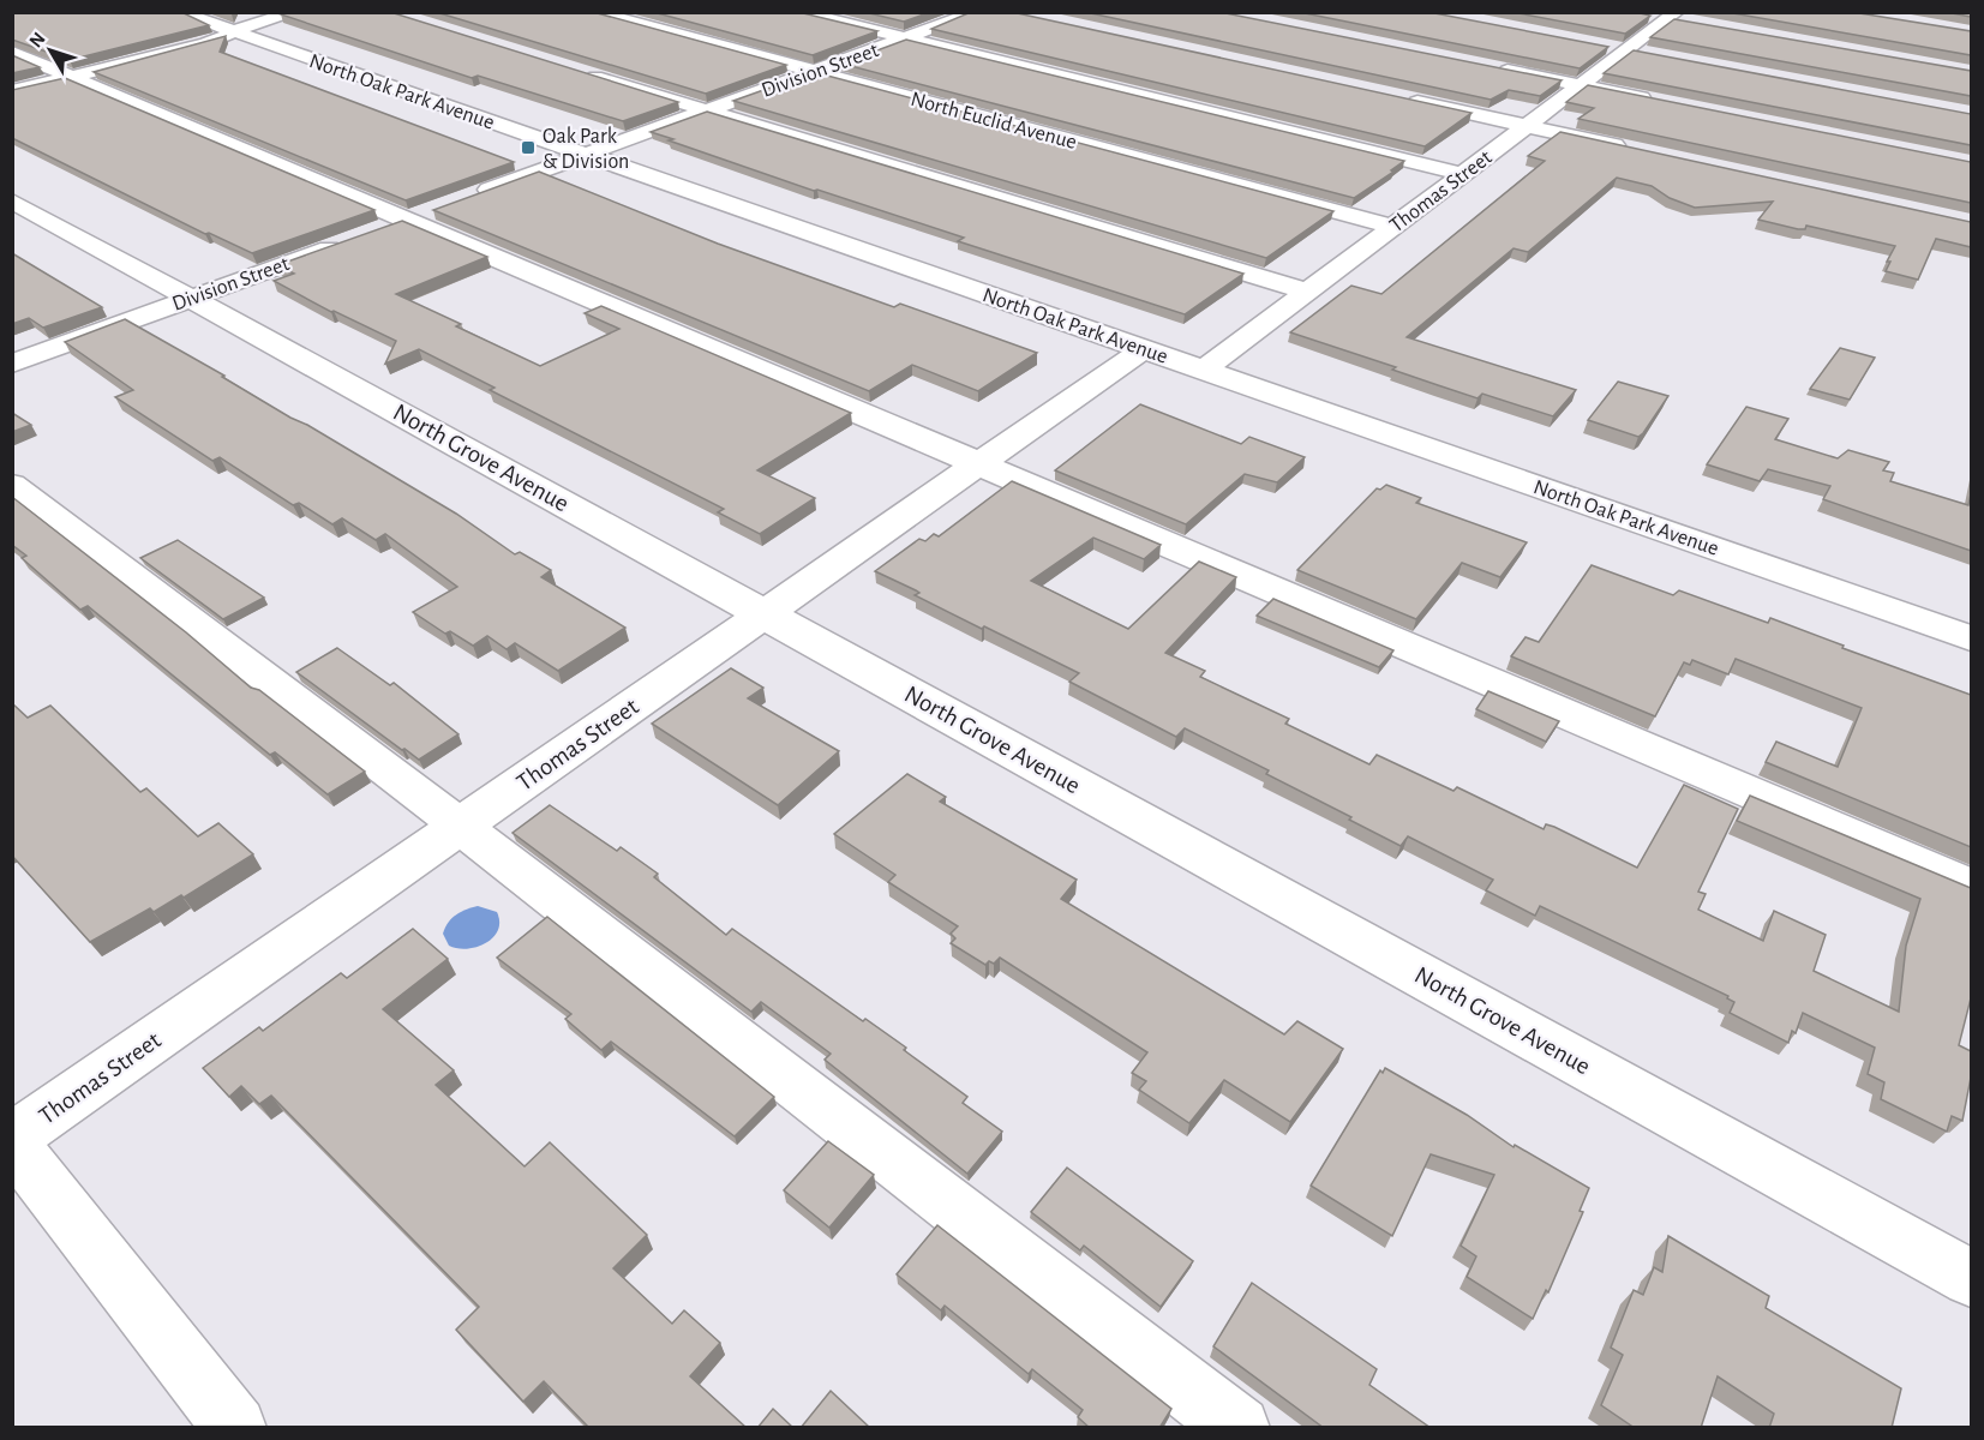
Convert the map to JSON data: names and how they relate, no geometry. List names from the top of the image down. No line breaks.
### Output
{"streets":{"street":["Division Street","North Oak Park Avenue","North Euclid Avenue","Thomas Street","North Grove Avenue"]},"crossings":[["Division Street","North Oak Park Avenue"],["Division Street","North Euclid Avenue"],["Division Street","North Grove Avenue"],["North Oak Park Avenue","Thomas Street"],["North Euclid Avenue","Thomas Street"],["Thomas Street","North Grove Avenue"]],"places":{"transit":["Oak Park & Division"]},"north":"top left"}
